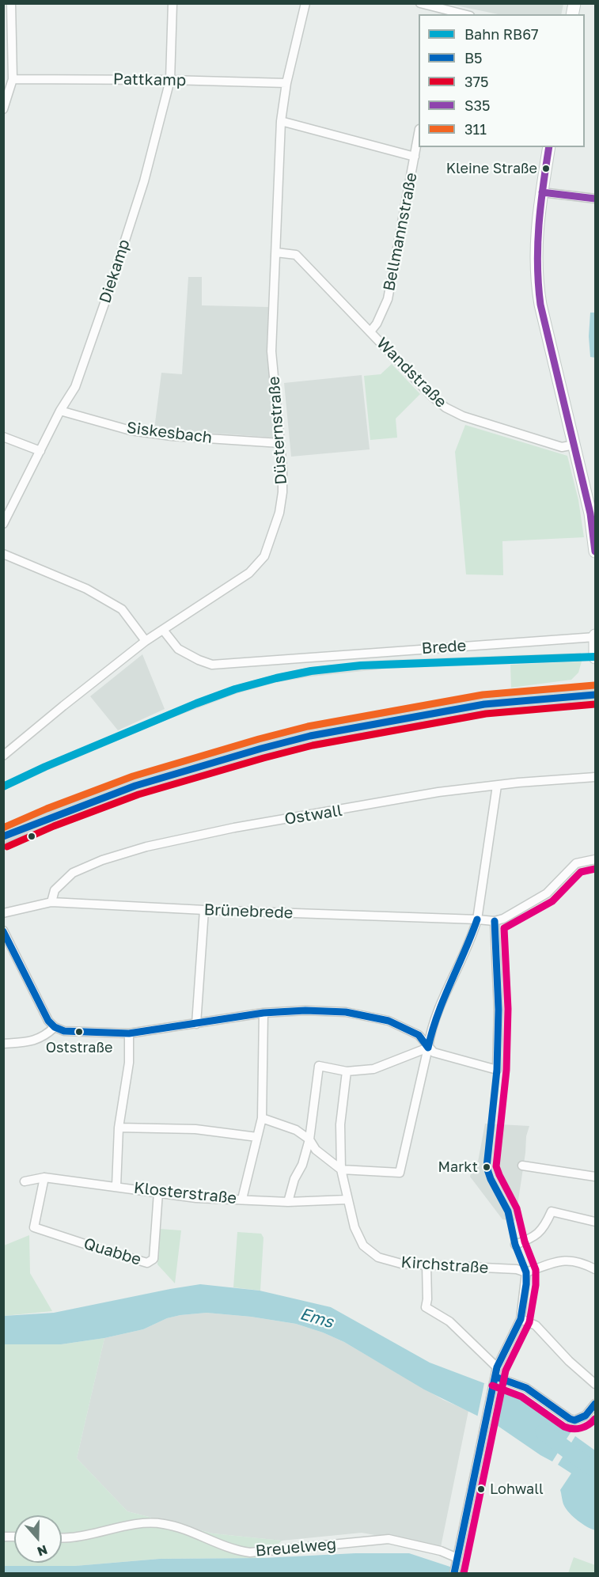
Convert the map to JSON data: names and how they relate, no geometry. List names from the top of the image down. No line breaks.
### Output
{"streets":{"street":["Pattkamp","Bellmannstraße","Diekamp","Wandstraße","Düsternstraße","Siskesbach","Brede","Ostwall","Brünebrede","Klosterstraße","Quabbe","Kirchstraße","Breuelweg"]},"crossings":[["Pattkamp","Diekamp"],["Pattkamp","Düsternstraße"],["Bellmannstraße","Wandstraße"],["Diekamp","Siskesbach"],["Wandstraße","Düsternstraße"],["Düsternstraße","Siskesbach"],["Düsternstraße","Brede"],["Ostwall","Brünebrede"],["Klosterstraße","Quabbe"],["Klosterstraße","Kirchstraße"]],"water":["Ems"],"places":["Kleine Straße","Oststraße","Markt","Lohwall"],"lines":["transit line S35","rail line RB67","transit line 311","transit line B5","transit line 375"],"legend":["Bahn RB67","B5","375","S35","311"],"north":"bottom"}
